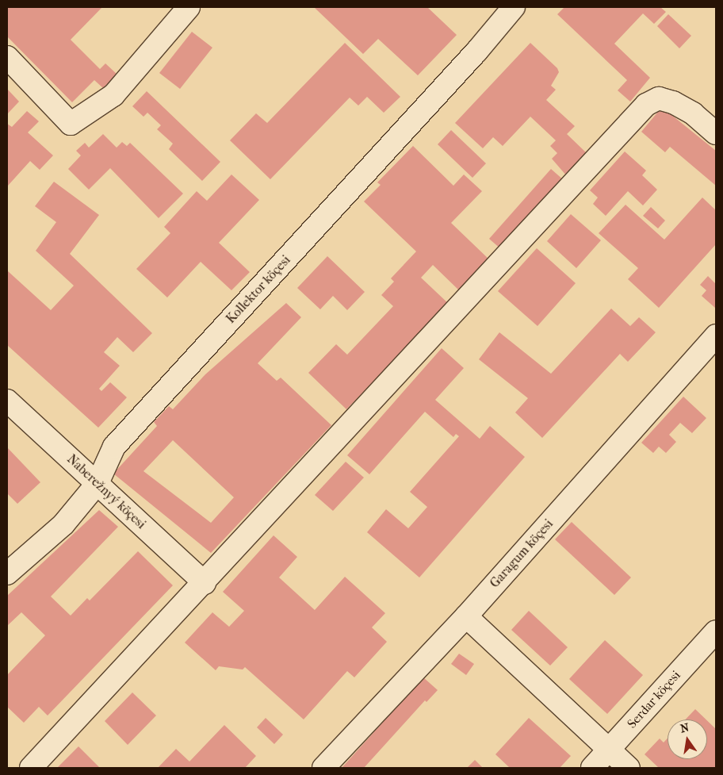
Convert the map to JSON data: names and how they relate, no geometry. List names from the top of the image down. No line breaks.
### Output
{"streets":{"street":["Kollektor köçesi","Naberežnyý köçesi","Garagum köçesi","Serdar köçesi"]},"crossings":[["Kollektor köçesi","Naberežnyý köçesi"]],"north":"top"}
